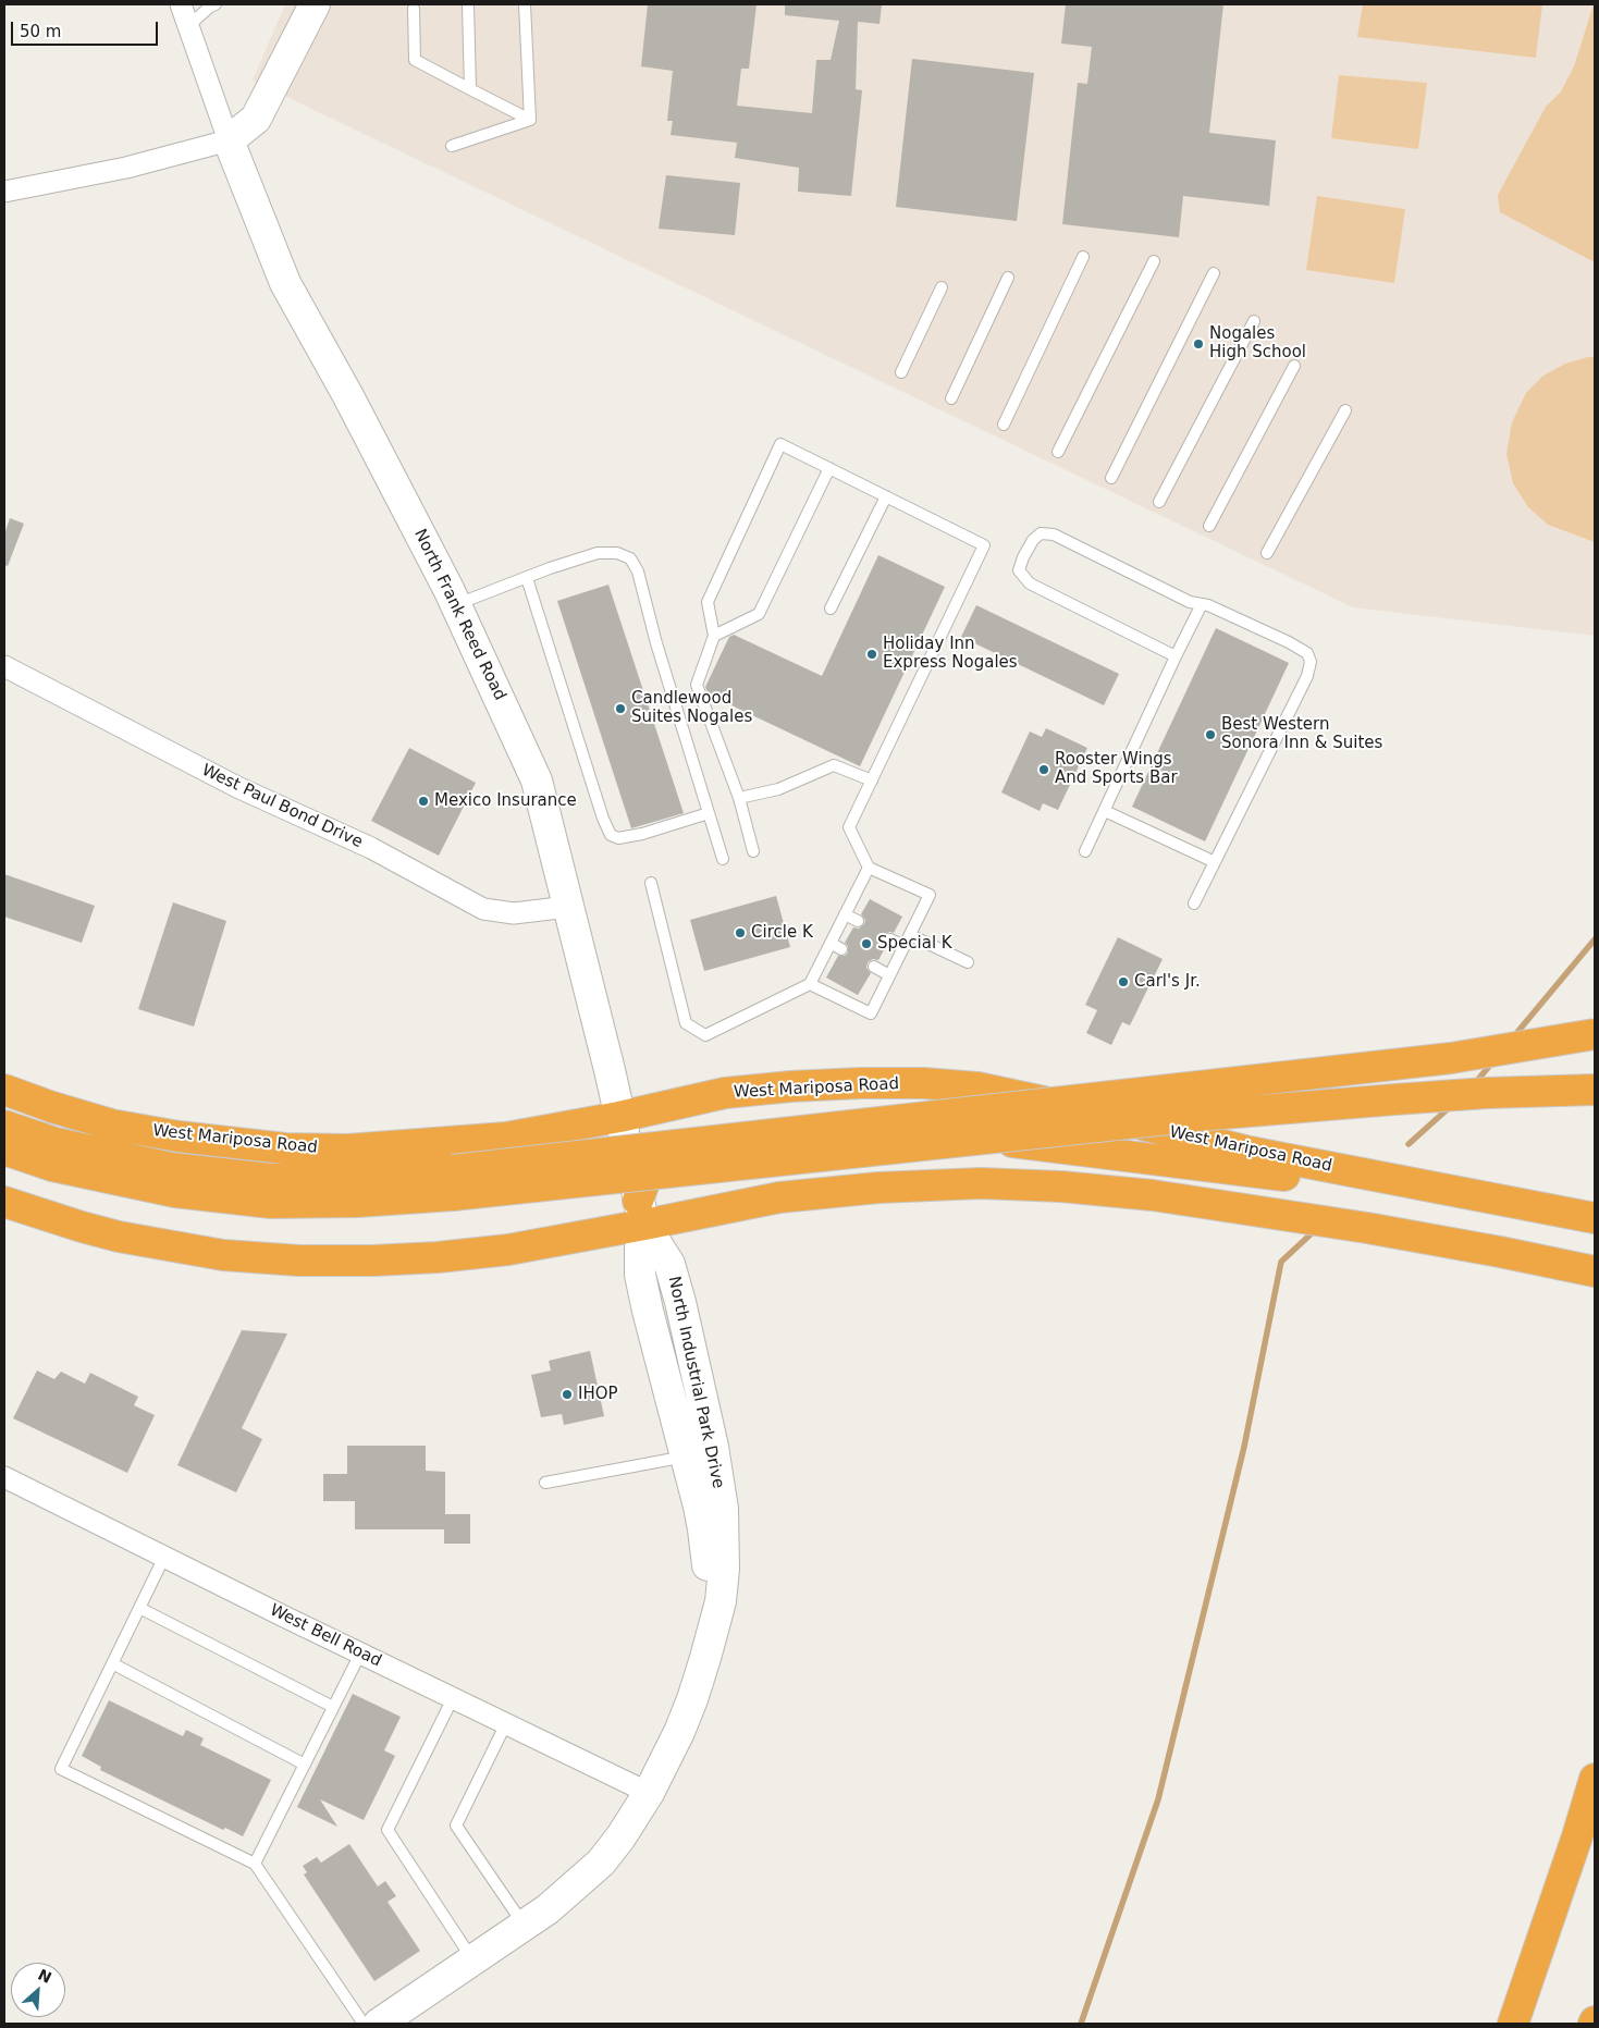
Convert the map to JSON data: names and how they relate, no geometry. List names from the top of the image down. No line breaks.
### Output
{"streets":{"highway":["West Mariposa Road"],"street":["North Frank Reed Road","West Paul Bond Drive","North Industrial Park Drive","West Bell Road"]},"crossings":[["North Frank Reed Road","West Paul Bond Drive"],["North Frank Reed Road","West Mariposa Road"],["North Frank Reed Road","North Industrial Park Drive"],["West Mariposa Road","North Industrial Park Drive"],["North Industrial Park Drive","West Bell Road"]],"places":["Nogales High School","Holiday Inn Express Nogales","Candlewood Suites Nogales","Best Western Sonora Inn & Suites","Rooster Wings And Sports Bar","Mexico Insurance","Circle K","Special K","Carl's Jr.","IHOP"],"scale_bar":"50 m","north":"top right"}
